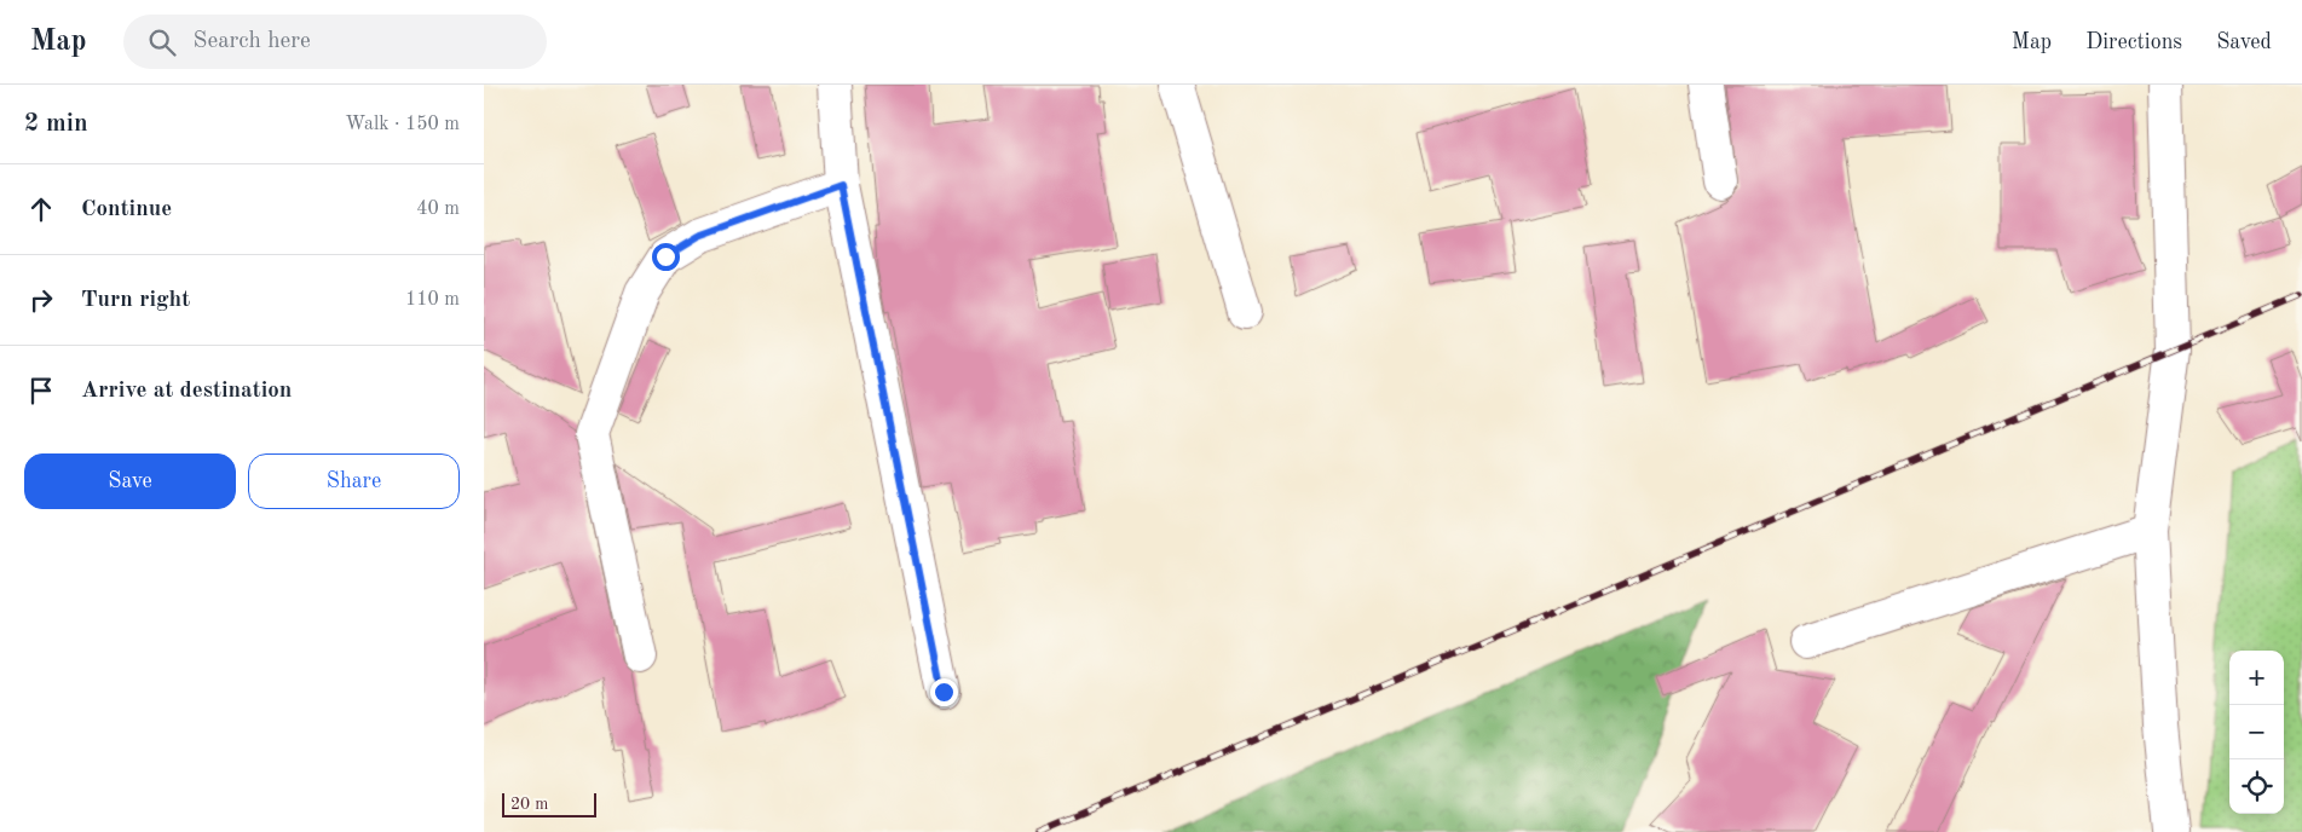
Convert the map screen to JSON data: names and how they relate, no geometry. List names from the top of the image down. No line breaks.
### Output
{"scale_bar":"20 m","page":{"header":"Map","search":"Search here","nav":["Map","Directions","Saved"],"heading":["2 min","Walk · 150 m"],"list":[["Continue","40 m"],["Turn right","110 m"],"Arrive at destination"],"buttons":["Save","Share"],"map_buttons":["+","−"],"scale":"20 m"}}
